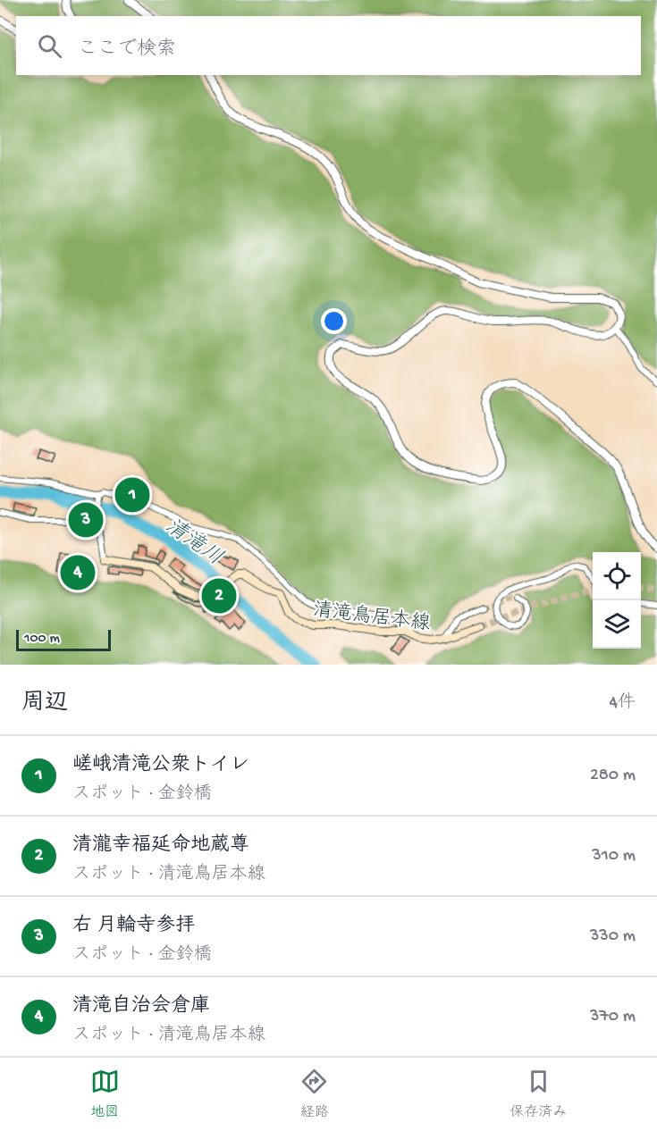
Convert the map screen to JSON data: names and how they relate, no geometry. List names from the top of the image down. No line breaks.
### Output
{"streets":{"main road":["清滝鳥居本線"]},"water":["清滝川"],"scale_bar":"100 m","page":{"search":"ここで検索","pins":["1","3","4","2"],"scale":"100 m","heading":["周辺","4件"],"list":[{"mark":"1","name":"嵯峨清滝公衆トイレ","note":"スポット · 金鈴橋","value":"280 m"},{"mark":"2","name":"清瀧幸福延命地蔵尊","note":"スポット · 清滝鳥居本線","value":"310 m"},{"mark":"3","name":"右 月輪寺参拝","note":"スポット · 金鈴橋","value":"330 m"},{"mark":"4","name":"清滝自治会倉庫","note":"スポット · 清滝鳥居本線","value":"370 m"}],"nav":["地図","経路","保存済み"]}}
